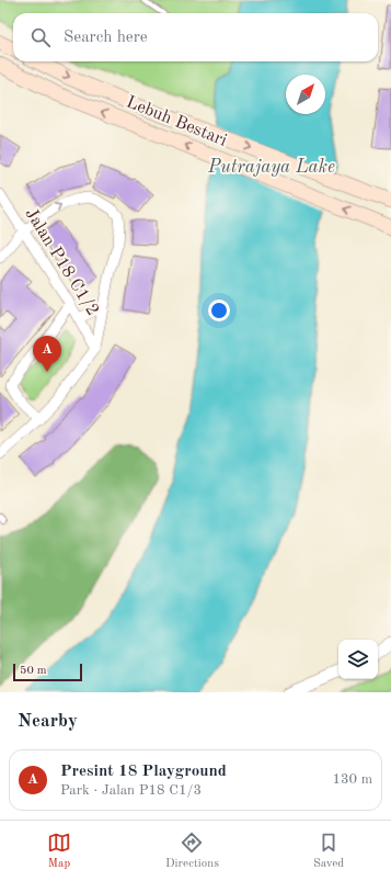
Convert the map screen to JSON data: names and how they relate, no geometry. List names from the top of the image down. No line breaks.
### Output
{"streets":{"main road":["Lebuh Bestari"],"street":["Jalan P18 C1/2"]},"water":["Putrajaya Lake"],"scale_bar":"50 m","north":"top right","page":{"search":"Search here","pins":"A","scale":"50 m","heading":"Nearby","list":[{"mark":"A","name":"Presint 18 Playground","note":"Park · Jalan P18 C1/3","value":"130 m"}],"nav":["Map","Directions","Saved"]}}
